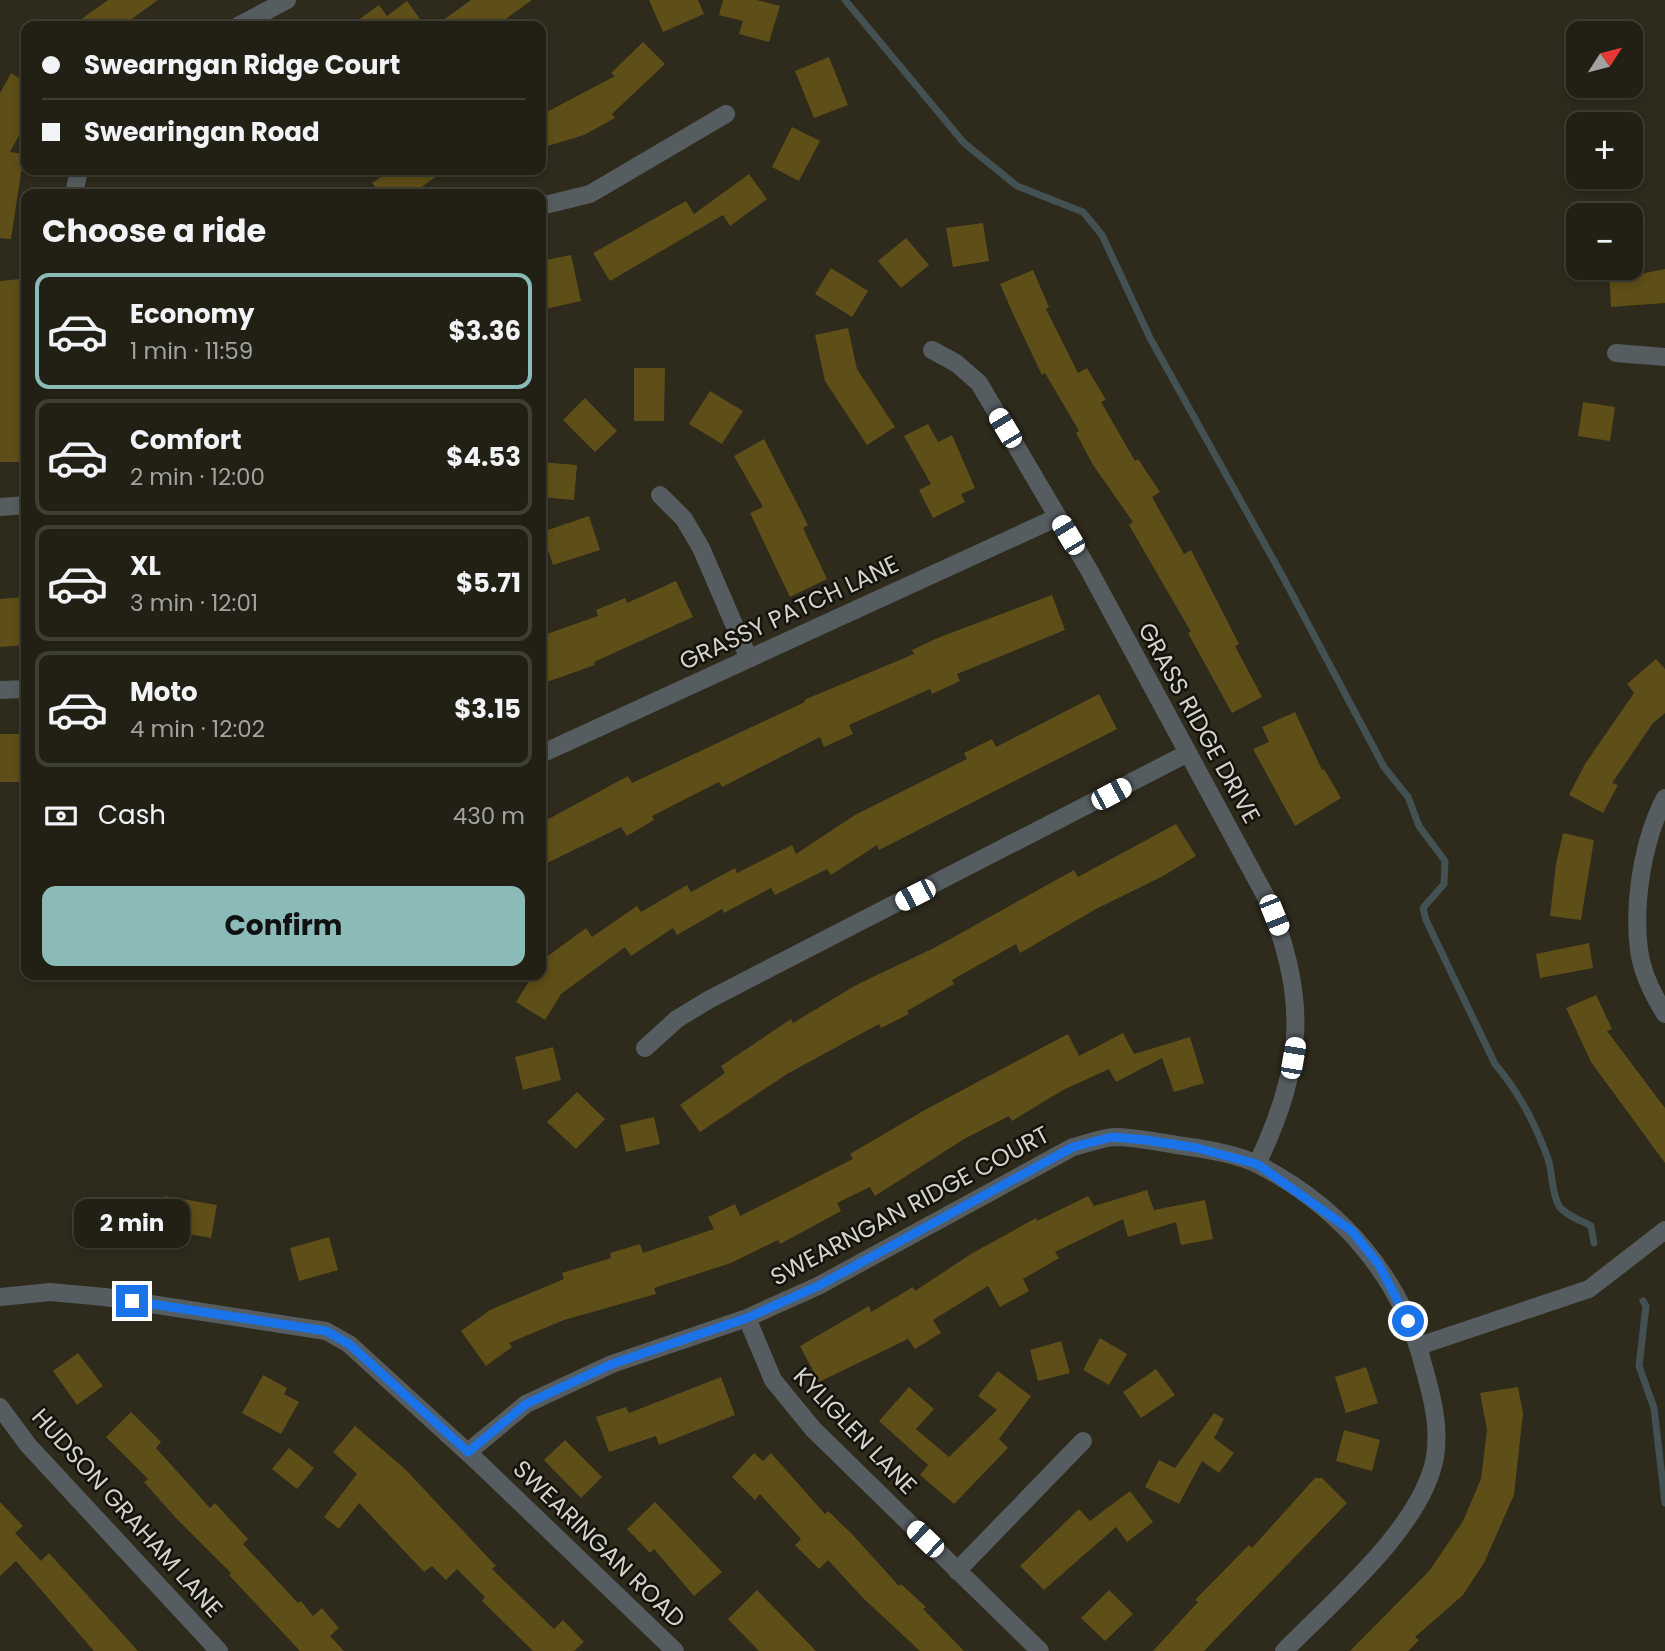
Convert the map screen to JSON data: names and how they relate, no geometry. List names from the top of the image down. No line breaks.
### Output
{"streets":{"street":["GRASSY PATCH LANE","GRASS RIDGE DRIVE","SWEARNGAN RIDGE COURT","KYLIGLEN LANE","HUDSON GRAHAM LANE","SWEARINGAN ROAD"]},"crossings":[["GRASSY PATCH LANE","GRASS RIDGE DRIVE"],["GRASS RIDGE DRIVE","SWEARNGAN RIDGE COURT"],["SWEARNGAN RIDGE COURT","KYLIGLEN LANE"],["SWEARNGAN RIDGE COURT","SWEARINGAN ROAD"]],"north":"top right","page":{"map_buttons":["+","−"],"banner":["Swearngan Ridge Court","Swearingan Road"],"heading":"Choose a ride","list":[{"name":"Economy","note":"1 min · 11:59","value":"$3.36"},{"name":"Comfort","note":"2 min · 12:00","value":"$4.53"},{"name":"XL","note":"3 min · 12:01","value":"$5.71"},{"name":"Moto","note":"4 min · 12:02","value":"$3.15"}],"pay":["Cash","430 m"],"buttons":"Confirm","bubble":"2 min"}}
